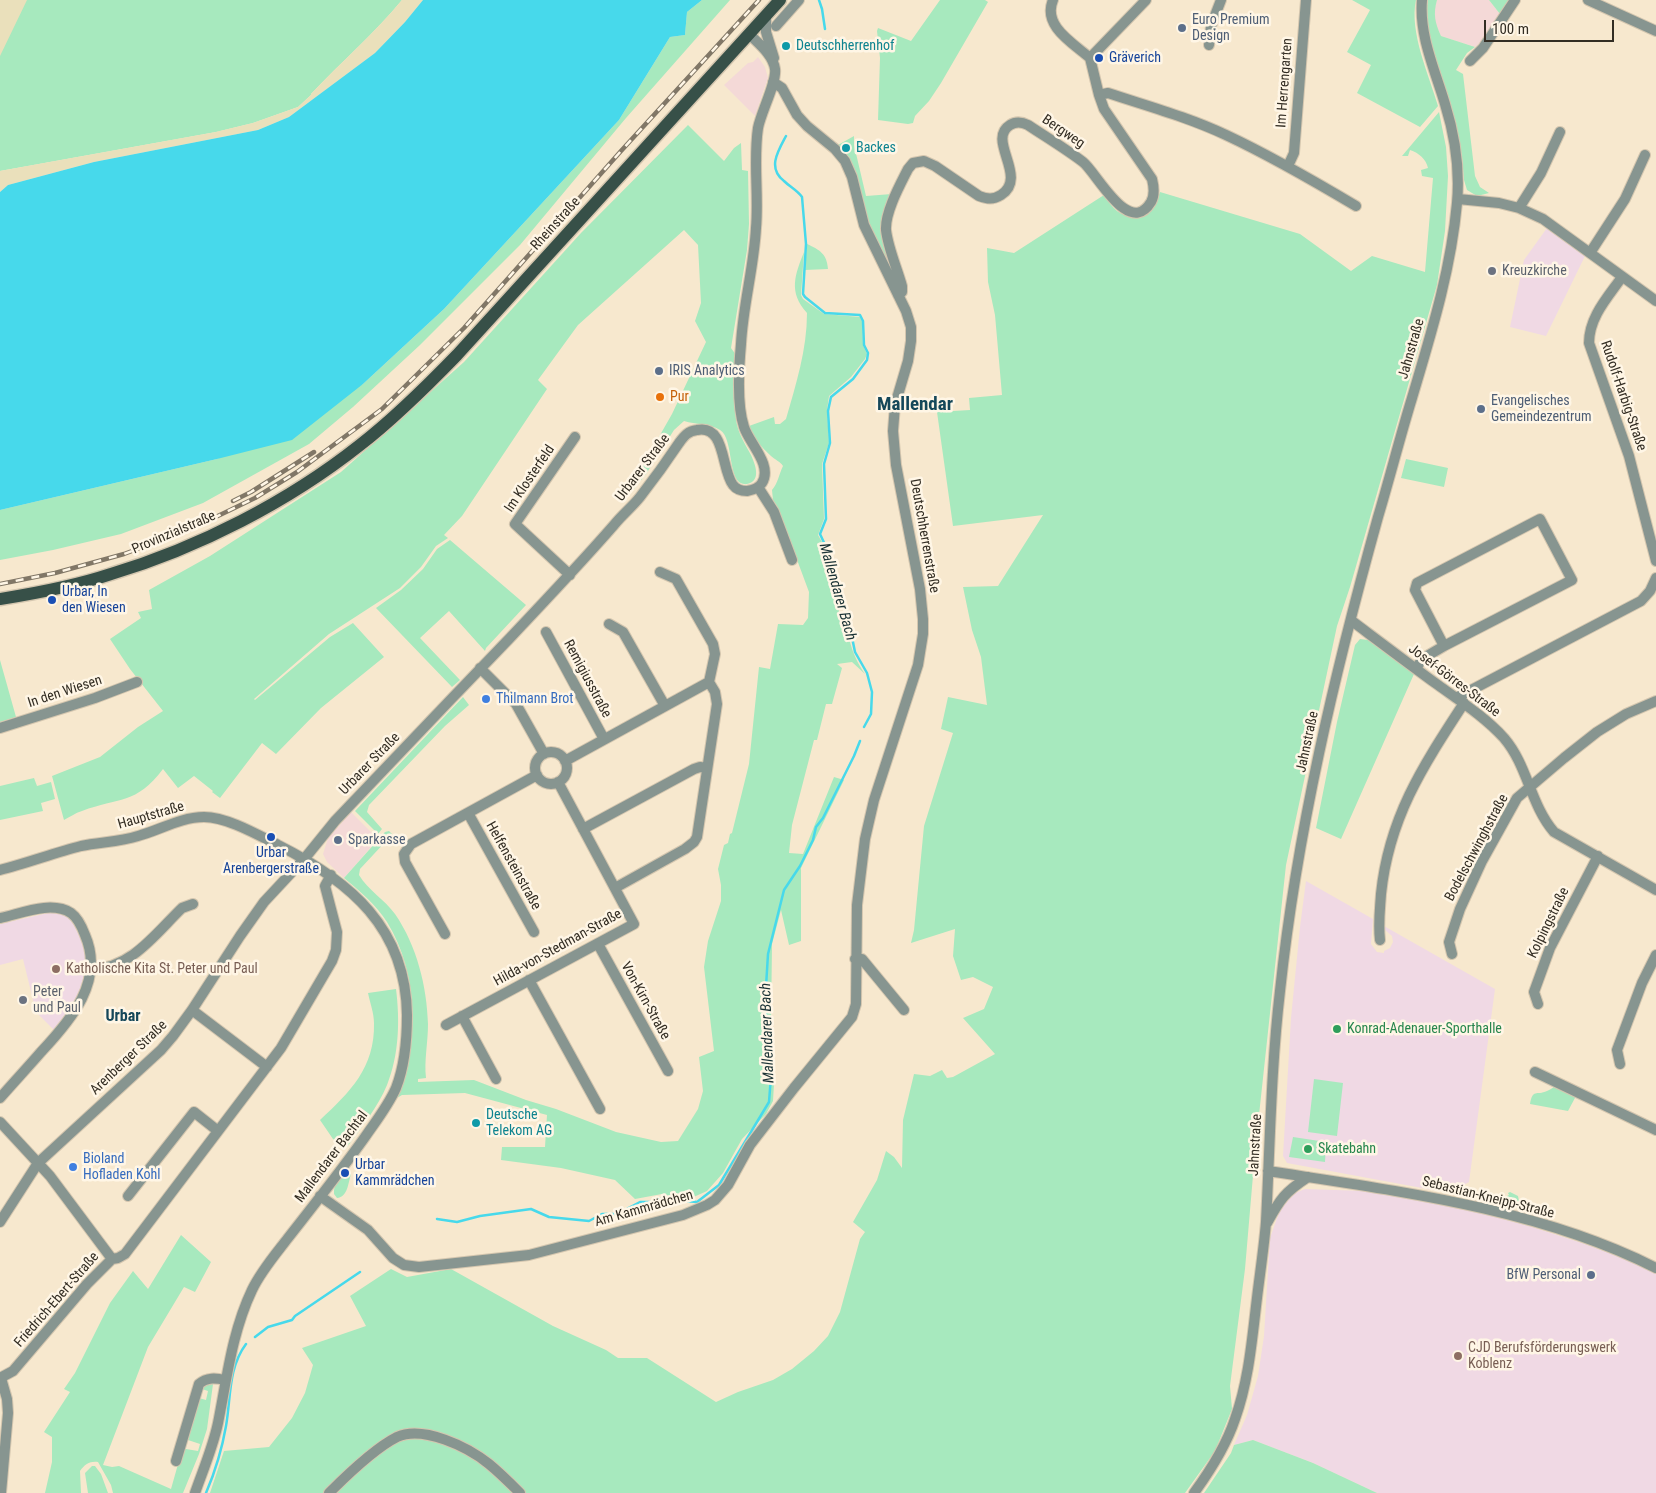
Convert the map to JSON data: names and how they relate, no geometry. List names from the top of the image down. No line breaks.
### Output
{"streets":{"main road":["Rheinstraße","Provinzialstraße"],"street":["Im Herrengarten","Bergweg","Jahnstraße","Rudolf-Harbig-Straße","Urbarer Straße","Im Klosterfeld","Deutschherrenstraße","Remigiusstraße","Josef-Görres-Straße","In den Wiesen","Hauptstraße","Bodelschwinghstraße","Helfensteinstraße","Kolpingstraße","Hilda-von-Stedman-Straße","Von-Kirn-Straße","Arenberger Straße","Mallendarer Bachtal","Sebastian-Kneipp-Straße","Am Kammrädchen","Friedrich-Ebert-Straße"]},"crossings":[["Bergweg","Deutschherrenstraße"],["Rheinstraße","Provinzialstraße"],["Jahnstraße","Josef-Görres-Straße"],["Jahnstraße","Sebastian-Kneipp-Straße"],["Urbarer Straße","Im Klosterfeld"],["Urbarer Straße","Hauptstraße"],["Urbarer Straße","Arenberger Straße"],["Urbarer Straße","Mallendarer Bachtal"],["Deutschherrenstraße","Am Kammrädchen"],["Remigiusstraße","Helfensteinstraße"],["Remigiusstraße","Hilda-von-Stedman-Straße"],["Josef-Görres-Straße","Bodelschwinghstraße"],["Josef-Görres-Straße","Kolpingstraße"],["Hauptstraße","Arenberger Straße"],["Hauptstraße","Mallendarer Bachtal"],["Helfensteinstraße","Hilda-von-Stedman-Straße"],["Hilda-von-Stedman-Straße","Von-Kirn-Straße"],["Arenberger Straße","Mallendarer Bachtal"],["Arenberger Straße","Friedrich-Ebert-Straße"],["Mallendarer Bachtal","Am Kammrädchen"],["Mallendarer Bachtal","Friedrich-Ebert-Straße"]],"districts":["Mallendar","Urbar"],"water":["Mallendarer Bach"],"places":["Euro Premium Design","Deutschherrenhof","Gräverich","Backes","Kreuzkirche","IRIS Analytics","Pur","Evangelisches Gemeindezentrum","Urbar, In den Wiesen","Thilmann Brot","Urbar Arenbergerstraße","Sparkasse","Katholische Kita St. Peter und Paul","Peter und Paul","Konrad-Adenauer-Sporthalle","Deutsche Telekom AG","Skatebahn","Bioland Hofladen Kohl","Urbar Kammrädchen","BfW Personal","CJD Berufsförderungswerk Koblenz"],"scale_bar":"100 m"}
